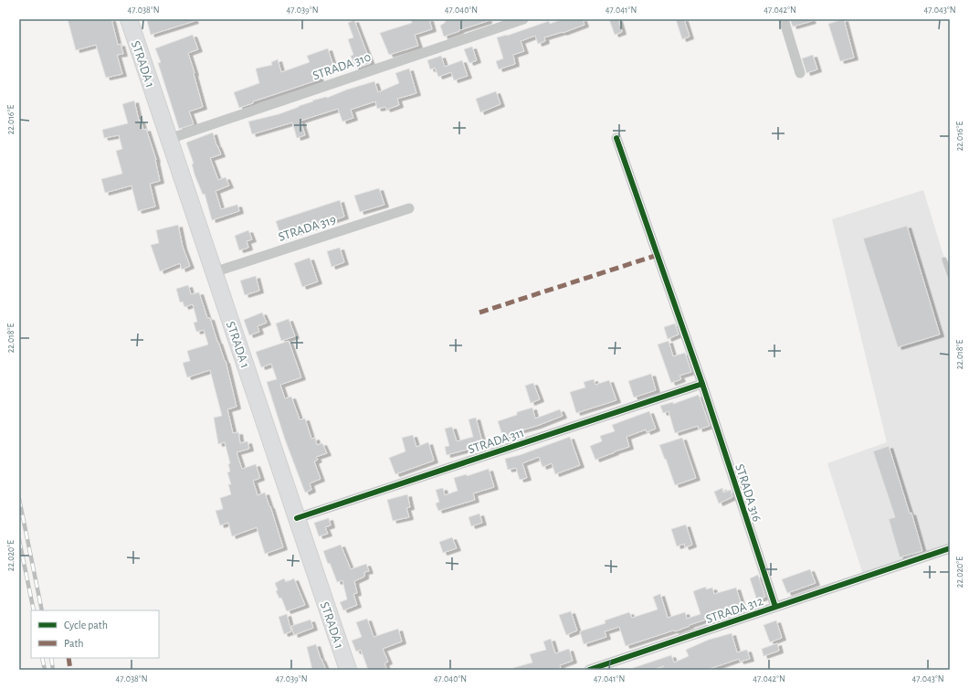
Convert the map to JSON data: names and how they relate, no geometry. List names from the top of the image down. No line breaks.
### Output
{"streets":{"main road":["STRADA 1"],"street":["STRADA 310","STRADA 319","STRADA 311","STRADA 316","STRADA 312"]},"crossings":[["STRADA 1","STRADA 310"],["STRADA 1","STRADA 319"],["STRADA 1","STRADA 311"],["STRADA 311","STRADA 316"],["STRADA 316","STRADA 312"]],"legend":["Cycle path","Path"],"coordinates":["47.038°N","47.039°N","47.040°N","47.041°N","47.042°N","47.043°N","22.016°E","22.018°E","22.020°E"]}
